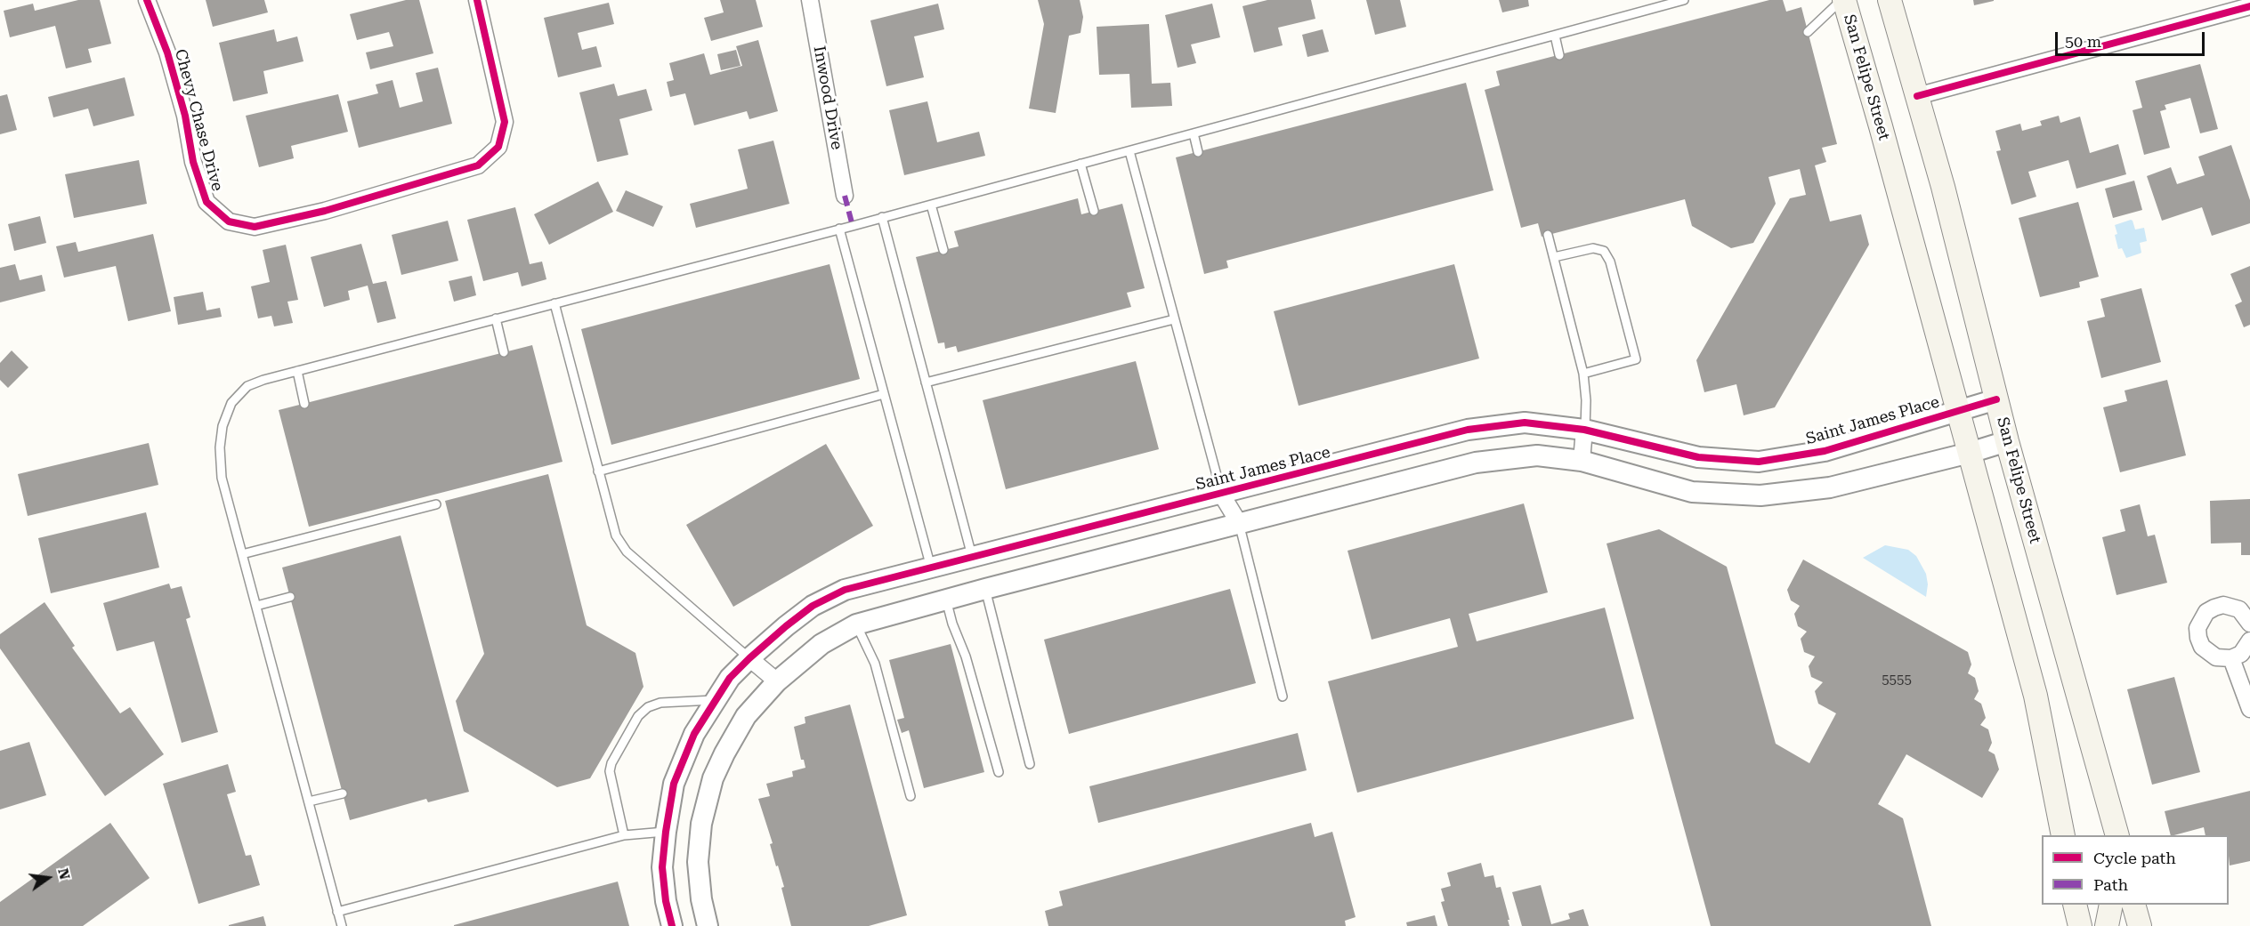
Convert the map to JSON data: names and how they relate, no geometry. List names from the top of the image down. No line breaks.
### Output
{"streets":{"main road":["San Felipe Street"],"street":["Inwood Drive","Chevy Chase Drive","Saint James Place"]},"crossings":[["San Felipe Street","Saint James Place"]],"house_numbers":["5555"],"legend":["Cycle path","Path"],"scale_bar":"50 m","north":"right"}
